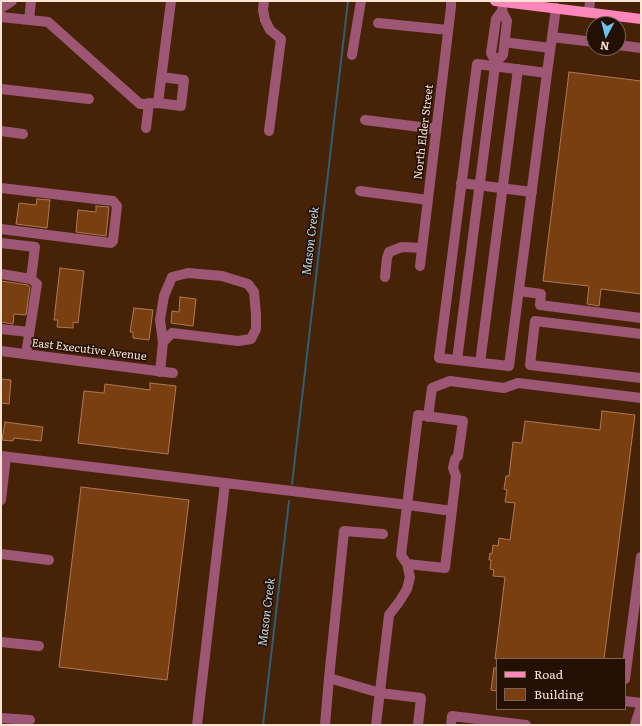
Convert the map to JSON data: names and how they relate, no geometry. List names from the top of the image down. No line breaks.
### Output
{"streets":{"street":["North Elder Street","East Executive Avenue"]},"water":["Mason Creek"],"legend":["Road","Building"],"north":"bottom"}
